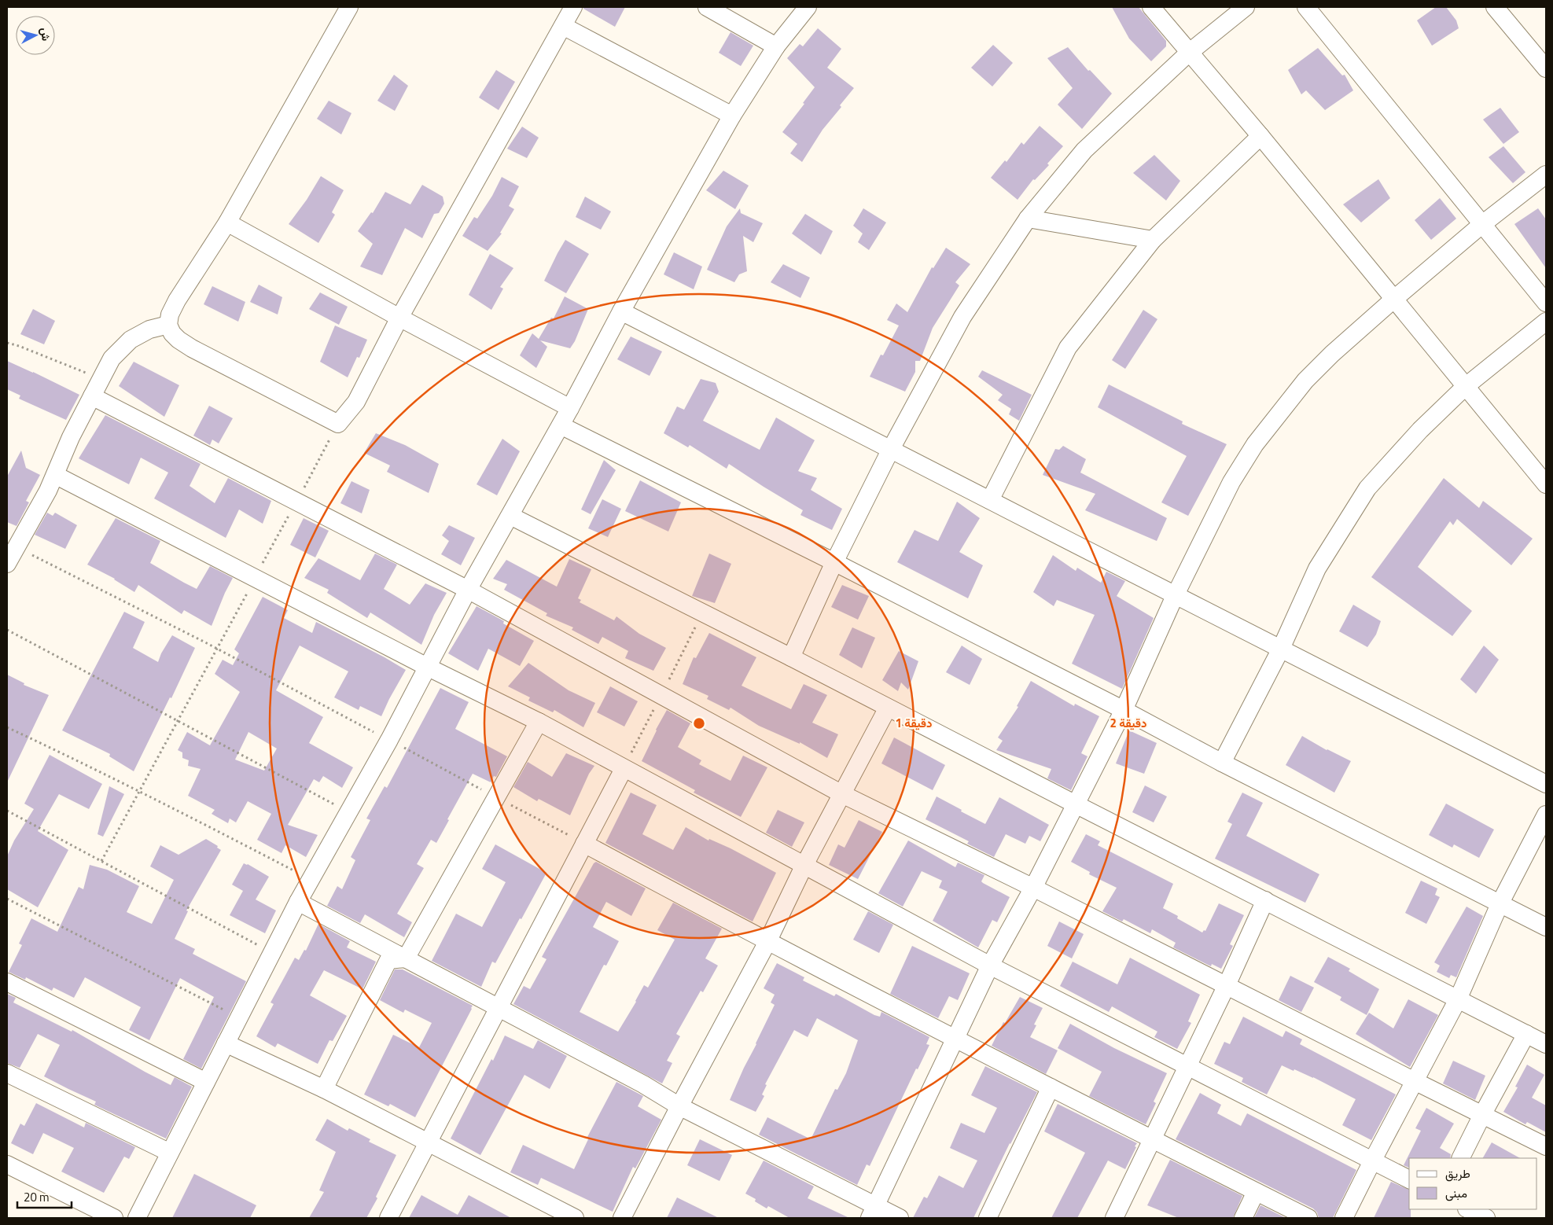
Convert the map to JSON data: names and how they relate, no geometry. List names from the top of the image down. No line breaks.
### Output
{"legend":["طريق","مبنى"],"scale_bar":"20 m","north":"right","rings":["1 دقيقة","2 دقيقة"]}
